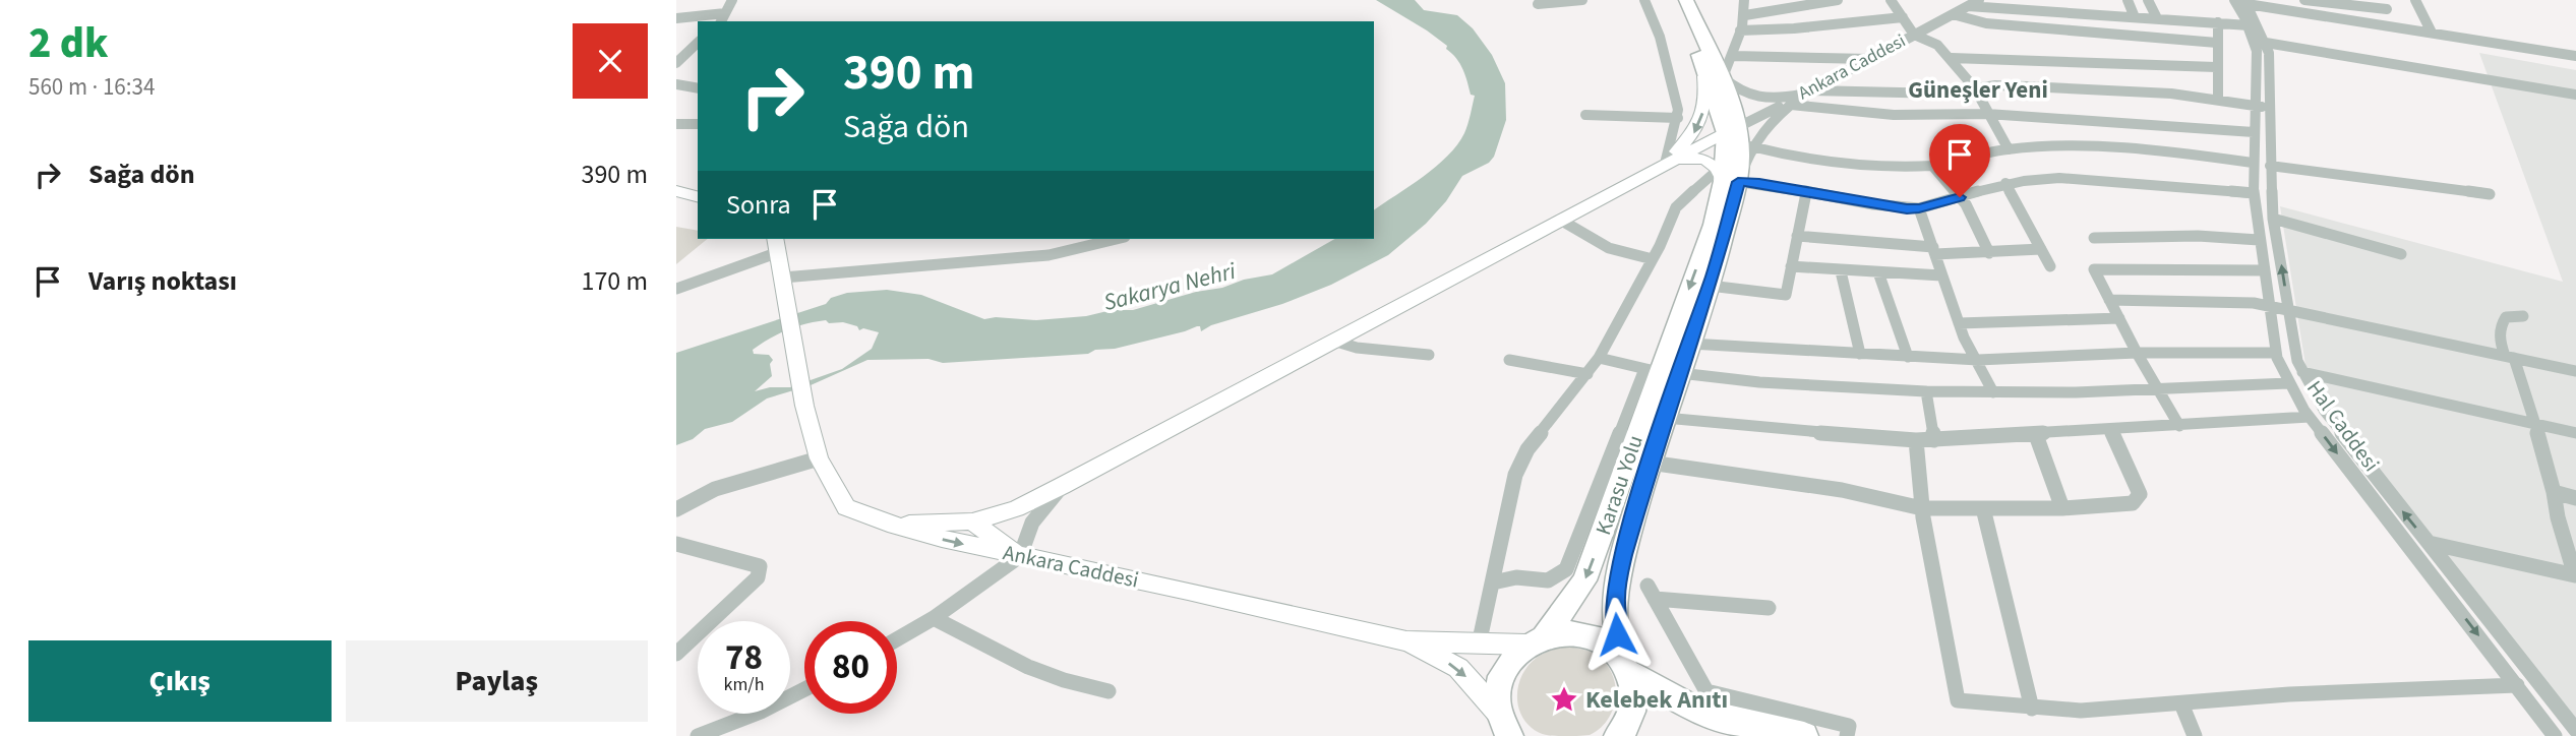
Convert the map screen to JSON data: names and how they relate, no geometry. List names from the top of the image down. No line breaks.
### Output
{"streets":{"highway":["Karasu Yolu"],"main road":["Ankara Caddesi"],"street":["Hal Caddesi"]},"crossings":[["Ankara Caddesi","Karasu Yolu"]],"districts":["Güneşler Yeni"],"water":["Sakarya Nehri"],"places":{"place":["Kelebek Anıtı"]},"page":{"heading":["2 dk","560 m · 16:34"],"turn":["390 m","Sağa dön"],"list":[{"name":"Sağa dön","value":"390 m"},{"name":"Varış noktası","value":"170 m"}],"then":"Sonra","speed":"78 km/h","limit":"80","buttons":["Çıkış","Paylaş"]}}
